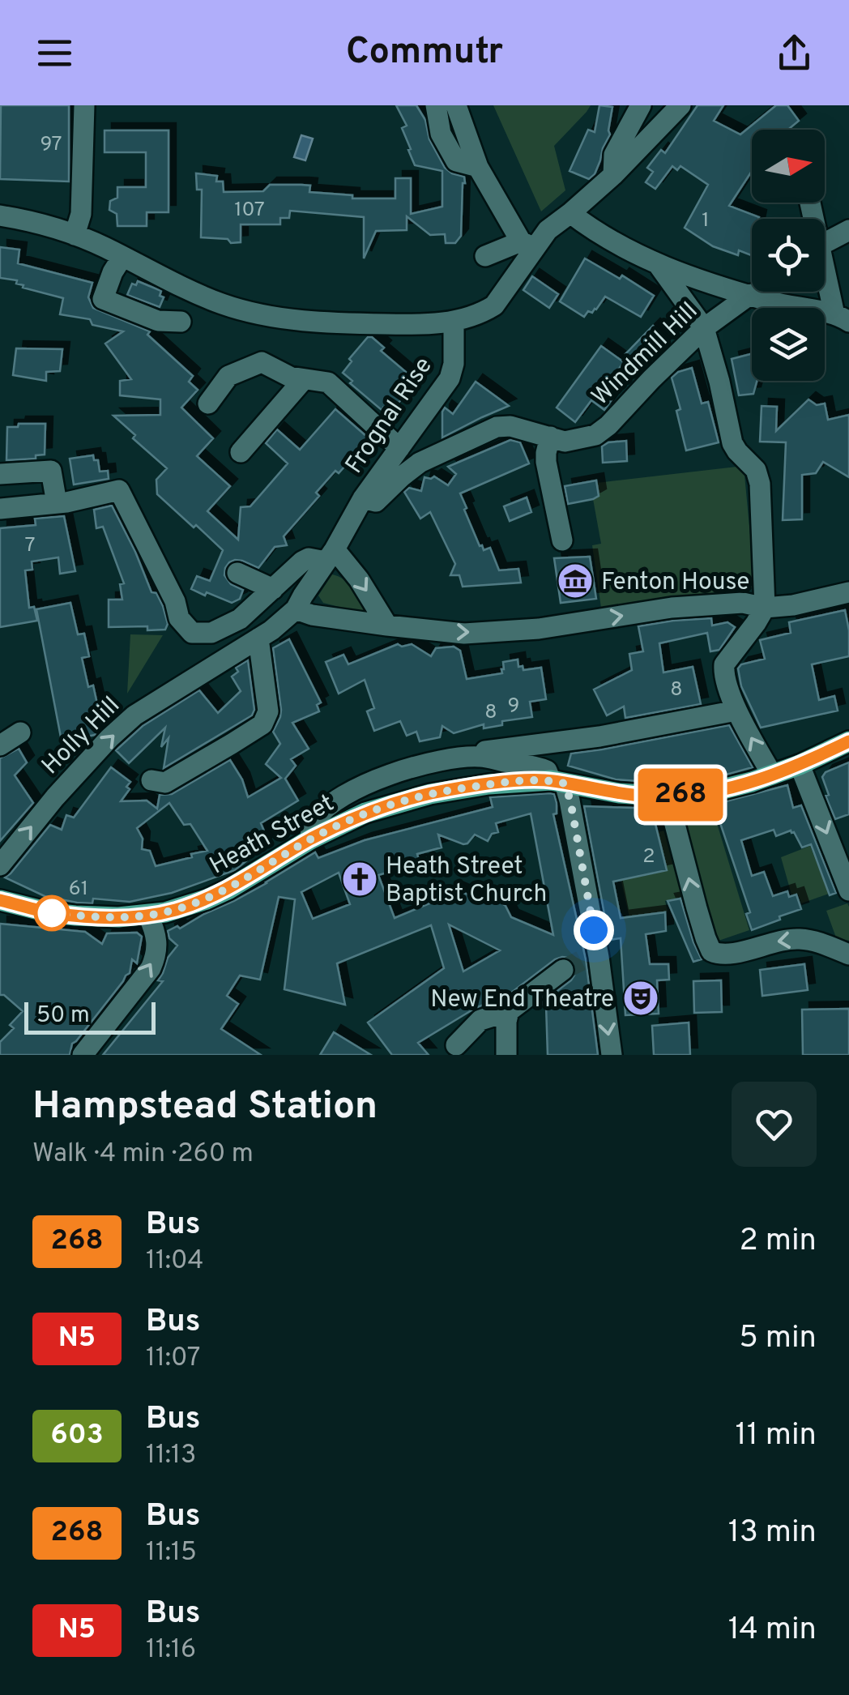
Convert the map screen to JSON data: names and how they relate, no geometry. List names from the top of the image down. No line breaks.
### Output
{"streets":{"main road":["Heath Street"],"street":["Windmill Hill","Frognal Rise","Holly Hill"]},"crossings":[["Windmill Hill","Frognal Rise"],["Frognal Rise","Holly Hill"]],"one_way":["Holly Hill"],"places":{"museum":["Fenton House"],"church":["Heath Street Baptist Church"],"theatre":["New End Theatre"]},"lines":["bus line 268"],"house_numbers":["97","107","1","7","8","9","8","2","61"],"scale_bar":"50 m","north":"right","page":{"header":"Commutr","on_map":"268","scale":"50 m","heading":["Hampstead Station","Walk · 4 min · 260 m"],"list":[{"mark":"268","name":"Bus","note":"11:04","value":"2 min"},{"mark":"N5","name":"Bus","note":"11:07","value":"5 min"},{"mark":"603","name":"Bus","note":"11:13","value":"11 min"},{"mark":"268","name":"Bus","note":"11:15","value":"13 min"},{"mark":"N5","name":"Bus","note":"11:16","value":"14 min"}]}}
